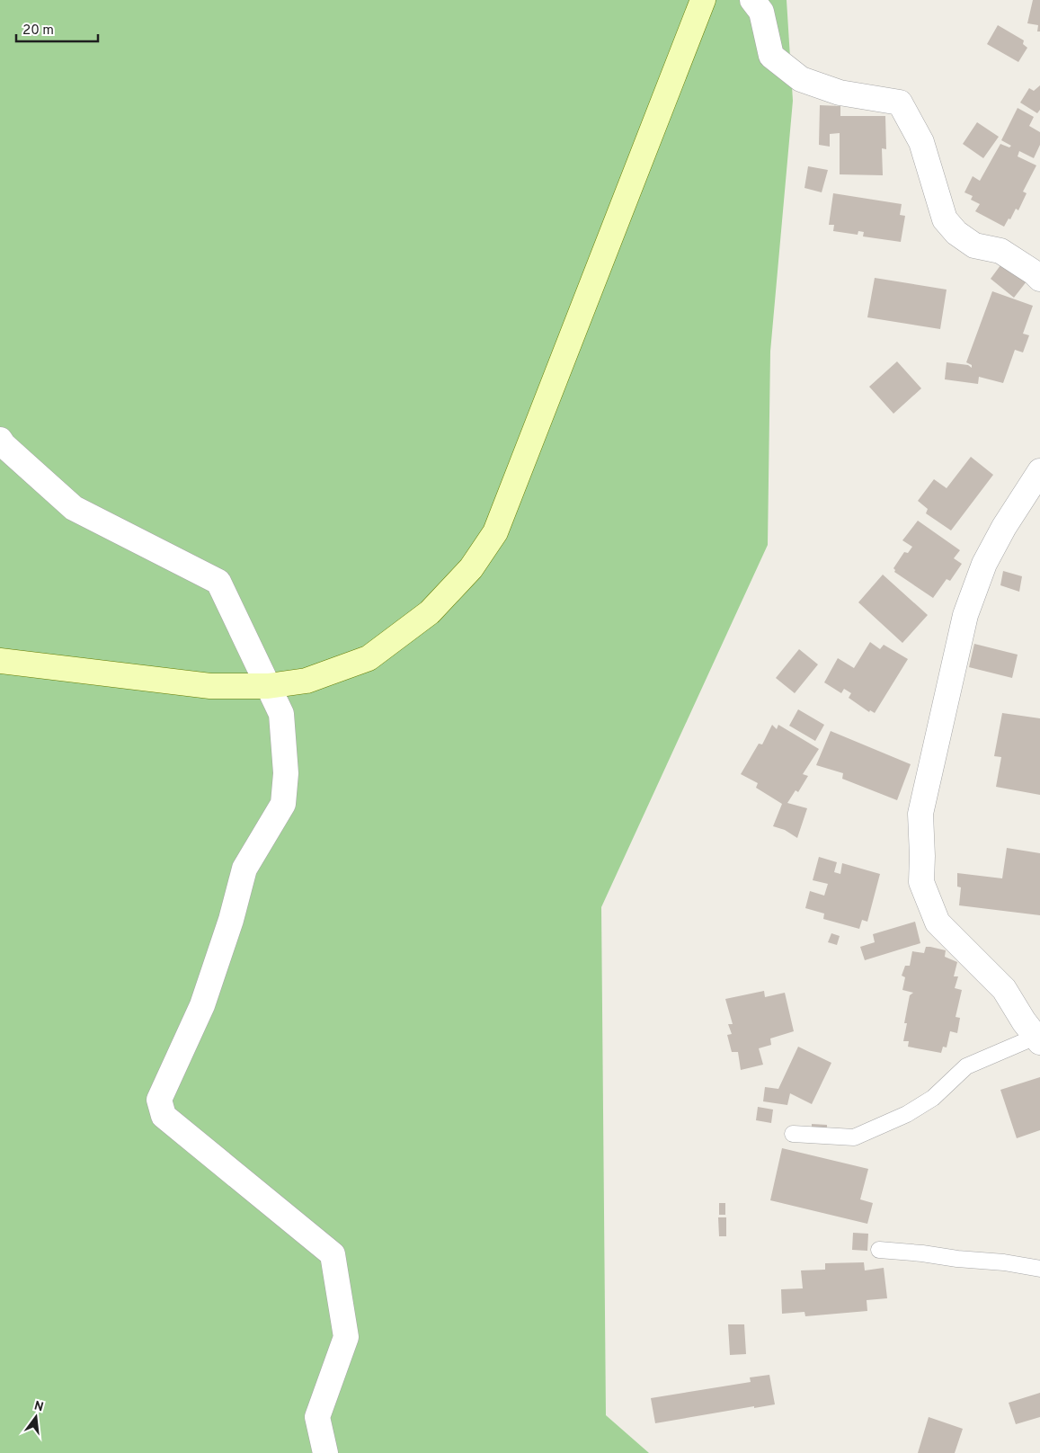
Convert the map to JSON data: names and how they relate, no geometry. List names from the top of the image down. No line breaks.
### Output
{"scale_bar":"20 m","north":"top"}
